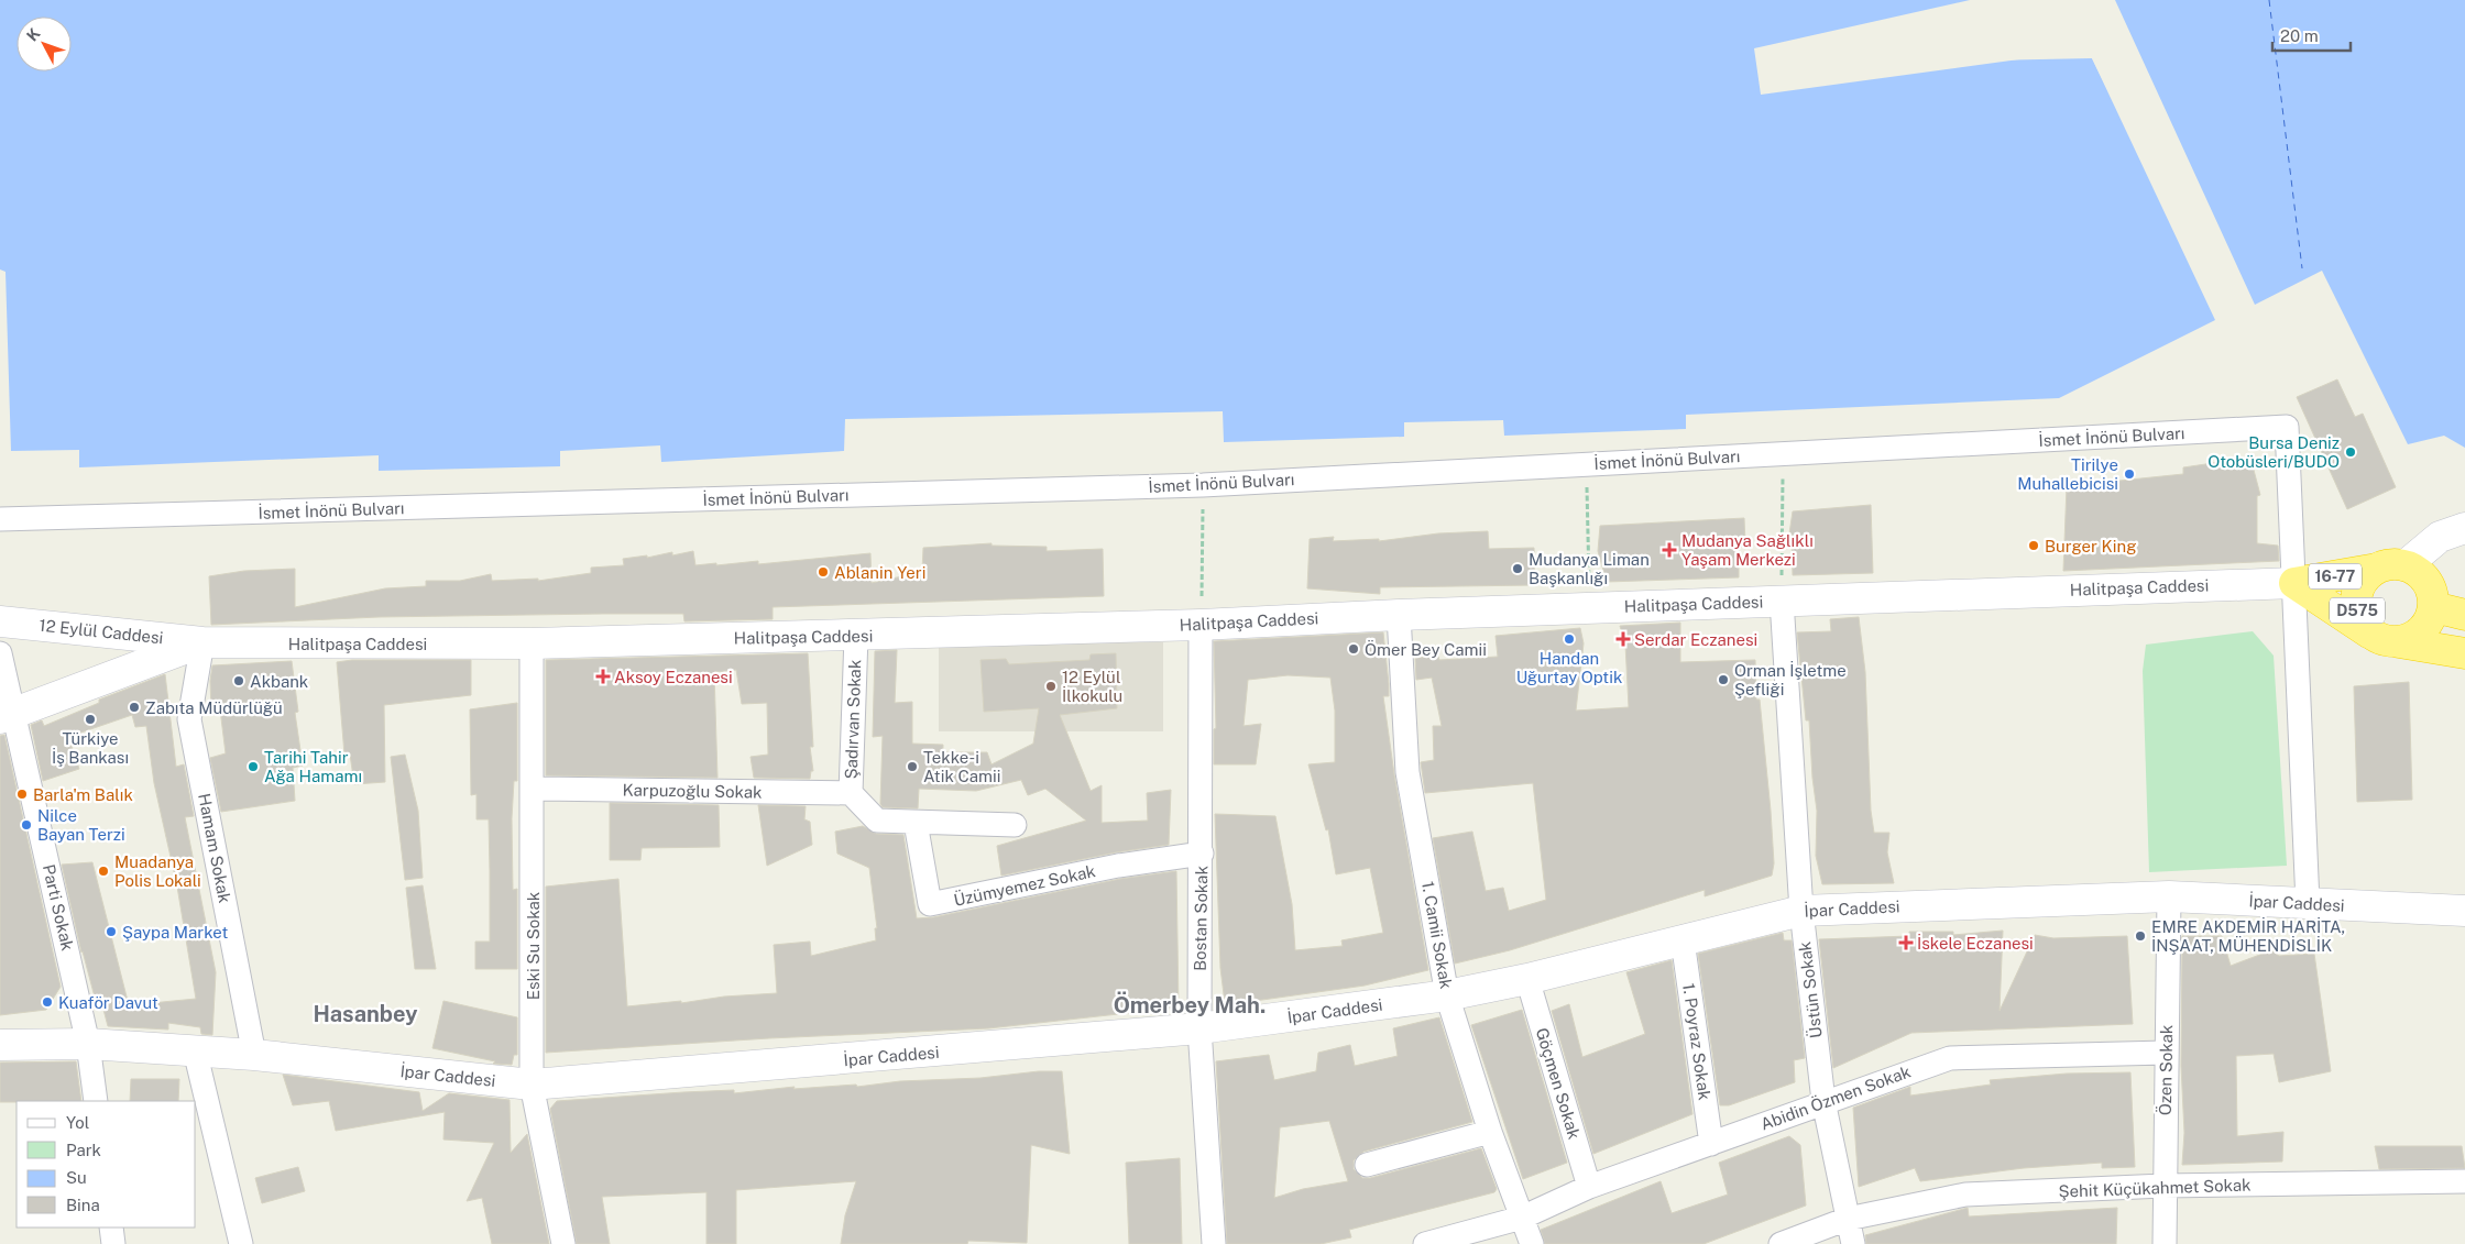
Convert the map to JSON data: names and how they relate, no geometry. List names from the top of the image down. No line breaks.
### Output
{"streets":{"highway":["16-77","D575"],"main road":["Halitpaşa Caddesi","12 Eylül Caddesi","İpar Caddesi"],"street":["İsmet İnönü Bulvarı","Şadırvan Sokak","Karpuzoğlu Sokak","Hamam Sokak","Üzümyemez Sokak","Parti Sokak","Bostan Sokak","1. Camii Sokak","Eski Su Sokak","Üstün Sokak","1. Poyraz Sokak","Özen Sokak","Göçmen Sokak","Abidin Özmen Sokak","Şehit Küçükahmet Sokak"]},"crossings":[["İsmet İnönü Bulvarı","16-77"],["İsmet İnönü Bulvarı","Halitpaşa Caddesi"],["16-77","Halitpaşa Caddesi"],["16-77","D575"],["16-77","12 Eylül Caddesi"],["16-77","Hamam Sokak"],["16-77","Parti Sokak"],["Halitpaşa Caddesi","12 Eylül Caddesi"],["Halitpaşa Caddesi","Şadırvan Sokak"],["Halitpaşa Caddesi","Hamam Sokak"],["Halitpaşa Caddesi","Bostan Sokak"],["Halitpaşa Caddesi","1. Camii Sokak"],["Halitpaşa Caddesi","Eski Su Sokak"],["Halitpaşa Caddesi","Üstün Sokak"],["12 Eylül Caddesi","Hamam Sokak"],["Şadırvan Sokak","Karpuzoğlu Sokak"],["Şadırvan Sokak","Üzümyemez Sokak"],["Karpuzoğlu Sokak","Eski Su Sokak"],["Hamam Sokak","İpar Caddesi"],["Üzümyemez Sokak","Bostan Sokak"],["İpar Caddesi","Parti Sokak"],["İpar Caddesi","Bostan Sokak"],["İpar Caddesi","1. Camii Sokak"],["İpar Caddesi","Eski Su Sokak"],["İpar Caddesi","Üstün Sokak"],["İpar Caddesi","1. Poyraz Sokak"],["İpar Caddesi","Özen Sokak"],["İpar Caddesi","Göçmen Sokak"],["1. Camii Sokak","Abidin Özmen Sokak"],["Üstün Sokak","Abidin Özmen Sokak"],["Üstün Sokak","Şehit Küçükahmet Sokak"],["1. Poyraz Sokak","Abidin Özmen Sokak"],["Özen Sokak","Abidin Özmen Sokak"],["Özen Sokak","Şehit Küçükahmet Sokak"],["Göçmen Sokak","Abidin Özmen Sokak"]],"districts":["Ömerbey Mah.","Hasanbey"],"places":{"other":["Bursa Deniz Otobüsleri/BUDO","Tirilye Muhallebicisi","Burger King","Mudanya Liman Başkanlığı","Ablanin Yeri","Handan Uğurtay Optik","Ömer Bey Camii","Orman İşletme Şefliği","Akbank","12 Eylül İlkokulu","Zabıta Müdürlüğü","Türkiye İş Bankası","Tarihi Tahir Ağa Hamamı","Tekke-i Atik Camii","Barla'm Balık","Nilce Bayan Terzi","Muadanya Polis Lokali","Şaypa Market","EMRE AKDEMİR HARİTA, İNŞAAT, MÜHENDİSLİK","Kuaför Davut"],"health":["Mudanya Sağlıklı Yaşam Merkezi","Serdar Eczanesi","Aksoy Eczanesi","İskele Eczanesi"]},"legend":["Yol","Park","Su","Bina"],"scale_bar":"20 m","north":"top left"}
